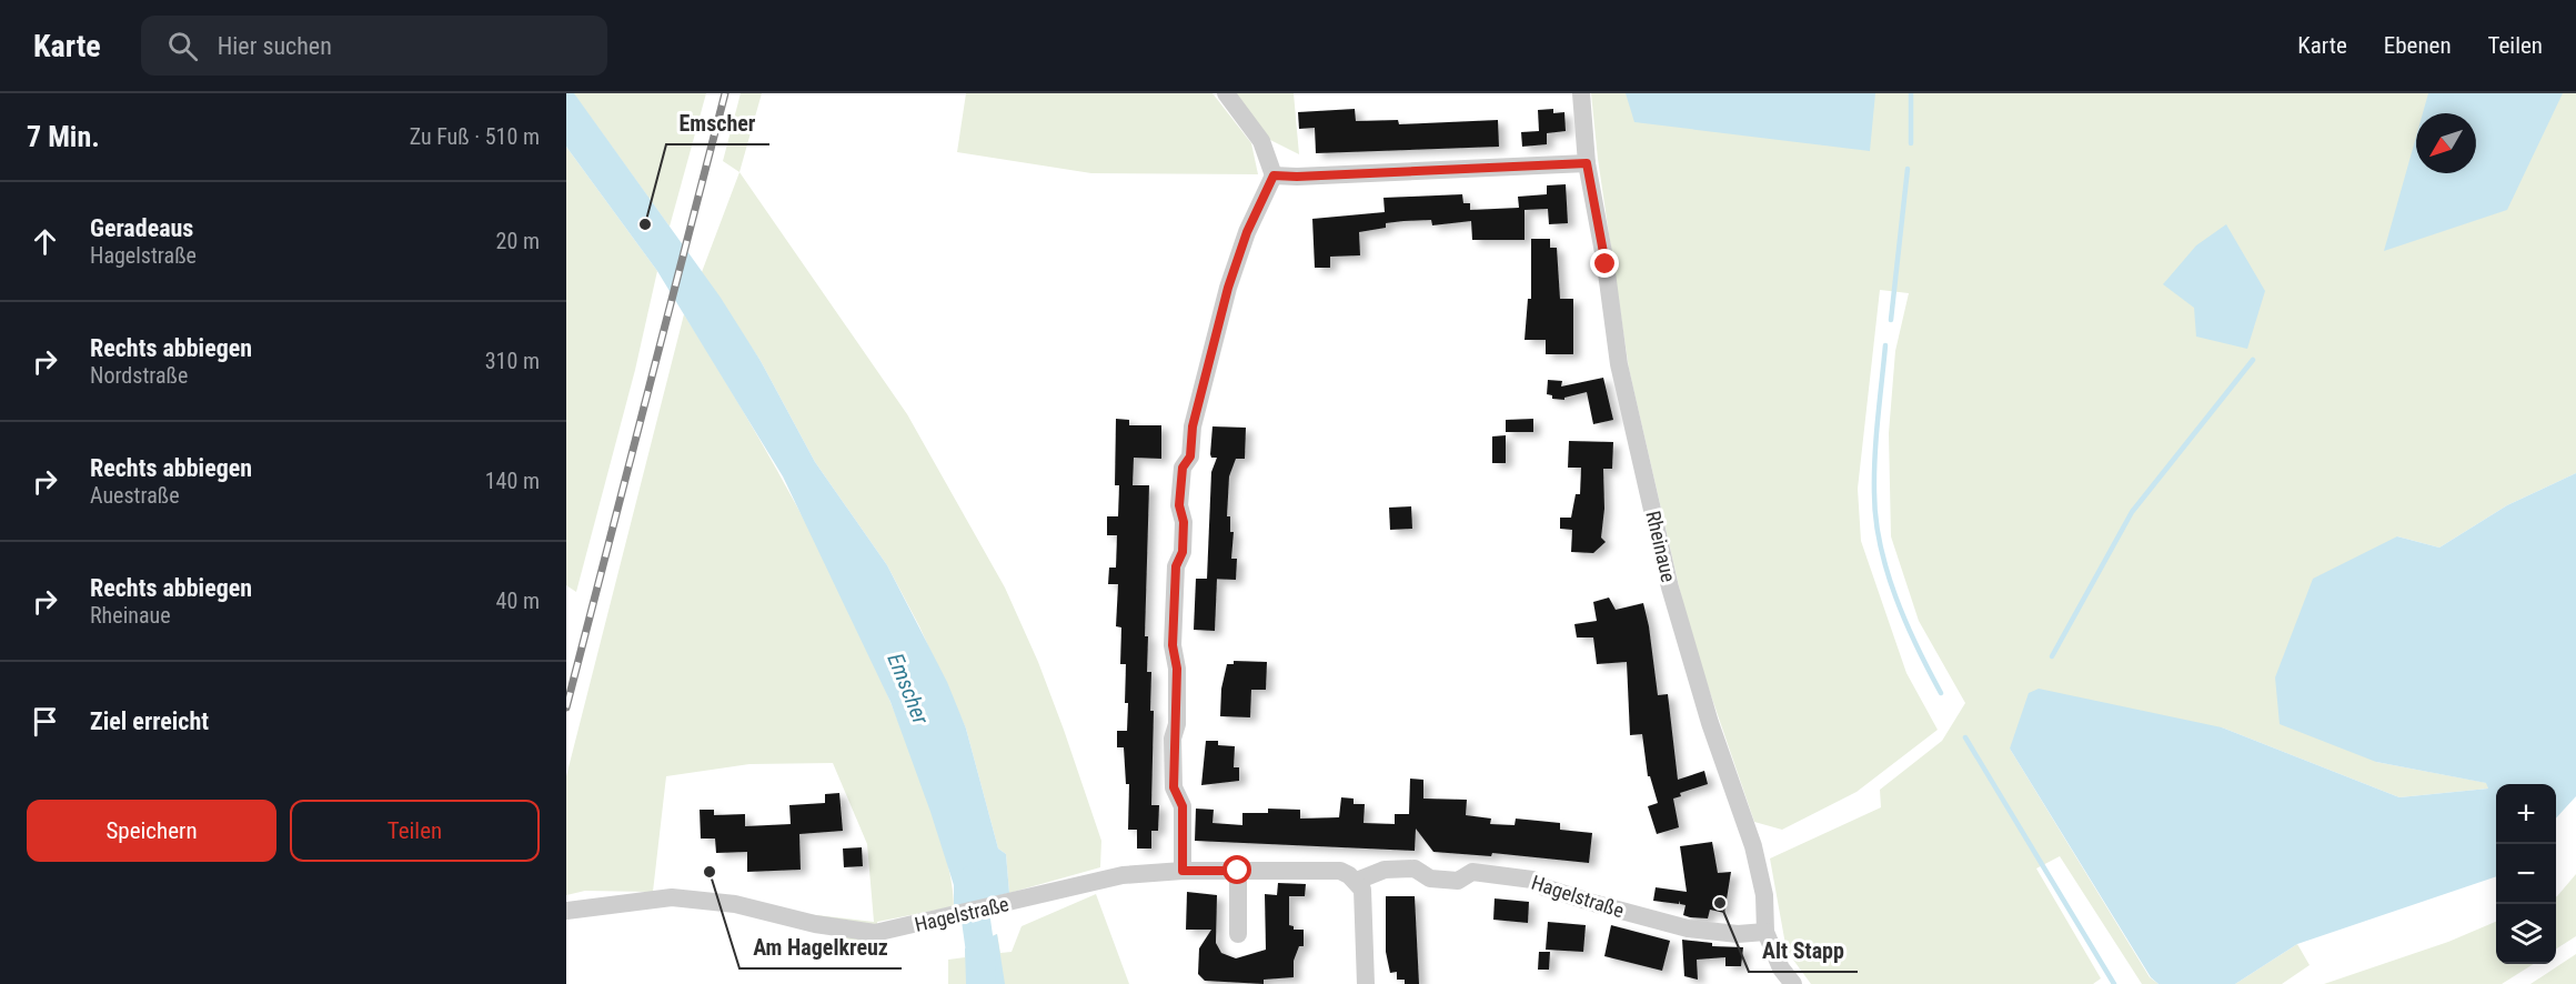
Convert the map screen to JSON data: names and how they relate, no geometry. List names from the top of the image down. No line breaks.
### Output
{"streets":{"street":["Rheinaue","Hagelstraße"]},"crossings":[["Rheinaue","Hagelstraße"]],"water":["Emscher"],"places":["Emscher","Am Hagelkreuz","Alt Stapp"],"north":"bottom left","page":{"header":"Karte","search":"Hier suchen","nav":["Karte","Ebenen","Teilen"],"heading":["7 Min.","Zu Fuß · 510 m"],"list":[["Geradeaus","Hagelstraße","20 m"],["Rechts abbiegen","Nordstraße","310 m"],["Rechts abbiegen","Auestraße","140 m"],["Rechts abbiegen","Rheinaue","40 m"],"Ziel erreicht"],"buttons":["Speichern","Teilen"],"map_buttons":["+","−"]}}
